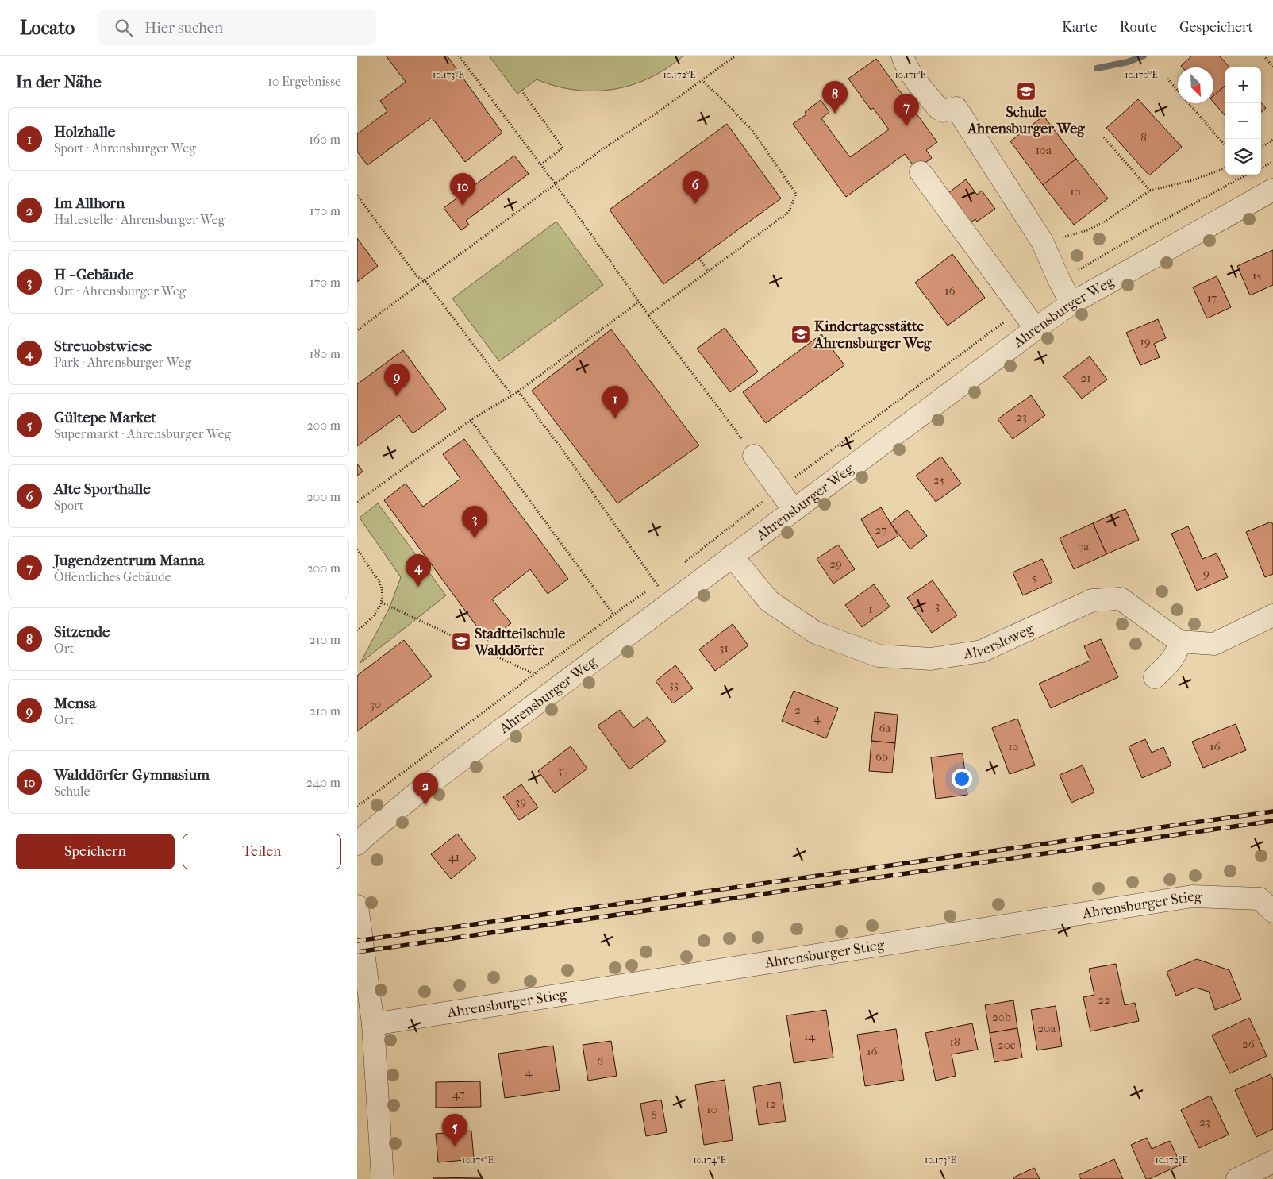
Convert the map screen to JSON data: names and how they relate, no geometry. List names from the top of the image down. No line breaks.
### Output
{"streets":{"street":["Ahrensburger Weg","Alversloweg","Ahrensburger Stieg"]},"crossings":[["Ahrensburger Weg","Alversloweg"]],"places":{"school or university":["Schule Ahrensburger Weg","Kindertagesstätte Ahrensburger Weg","Stadtteilschule Walddörfer"]},"house_numbers":["8","10a","10","15","16","17","19","21","23","25","27","7a","29","9","5","3","1","31","33","30","2","4","6a","10","16","6b","37","39","41","22","20b","20a","14","18","26","20c","16","6","4","47","12","10","8","23"],"north":"bottom right","page":{"header":"Locato","search":"Hier suchen","nav":["Karte","Route","Gespeichert"],"heading":["In der Nähe","10 Ergebnisse"],"map_buttons":["+","−"],"pins":["8","7","6","10","9","1","3","4","2","5"],"list":[{"mark":"1","name":"Holzhalle","note":"Sport · Ahrensburger Weg","value":"160 m"},{"mark":"2","name":"Im Allhorn","note":"Haltestelle · Ahrensburger Weg","value":"170 m"},{"mark":"3","name":"H - Gebäude","note":"Ort · Ahrensburger Weg","value":"170 m"},{"mark":"4","name":"Streuobstwiese","note":"Park · Ahrensburger Weg","value":"180 m"},{"mark":"5","name":"Gültepe Market","note":"Supermarkt · Ahrensburger Weg","value":"200 m"},{"mark":"6","name":"Alte Sporthalle","note":"Sport","value":"200 m"},{"mark":"7","name":"Jugendzentrum Manna","note":"Öffentliches Gebäude","value":"200 m"},{"mark":"8","name":"Sitzende","note":"Ort","value":"210 m"},{"mark":"9","name":"Mensa","note":"Ort","value":"210 m"},{"mark":"10","name":"Walddörfer-Gymnasium","note":"Schule","value":"240 m"}],"buttons":["Speichern","Teilen"]},"coordinates":["10.173°E","10.172°E","10.171°E","10.170°E","10.175°E","10.174°E"]}
